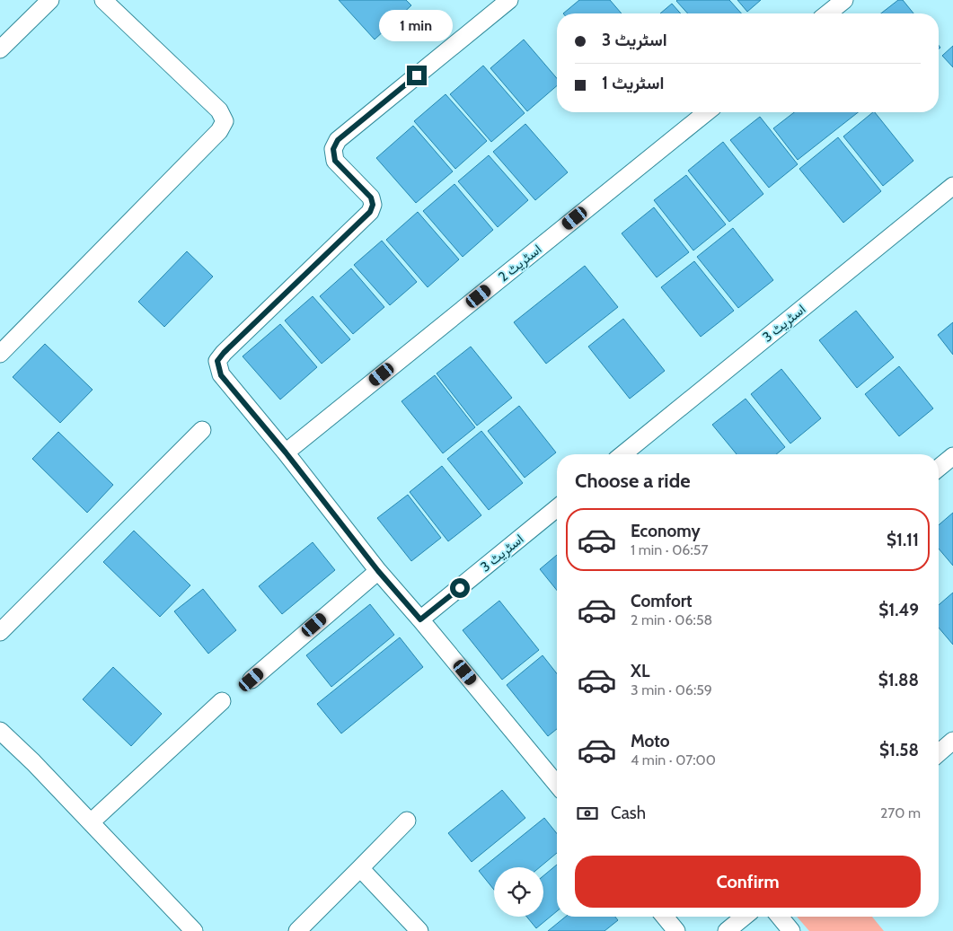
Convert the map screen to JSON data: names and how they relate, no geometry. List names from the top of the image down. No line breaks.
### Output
{"streets":{"street":["اسٹریٹ 2","اسٹریٹ 3"]},"page":{"bubble":"1 min","banner":["اسٹریٹ 3","اسٹریٹ 1"],"heading":"Choose a ride","list":[{"name":"Economy","note":"1 min · 06:57","value":"$1.11"},{"name":"Comfort","note":"2 min · 06:58","value":"$1.49"},{"name":"XL","note":"3 min · 06:59","value":"$1.88"},{"name":"Moto","note":"4 min · 07:00","value":"$1.58"}],"pay":["Cash","270 m"],"buttons":"Confirm"}}
